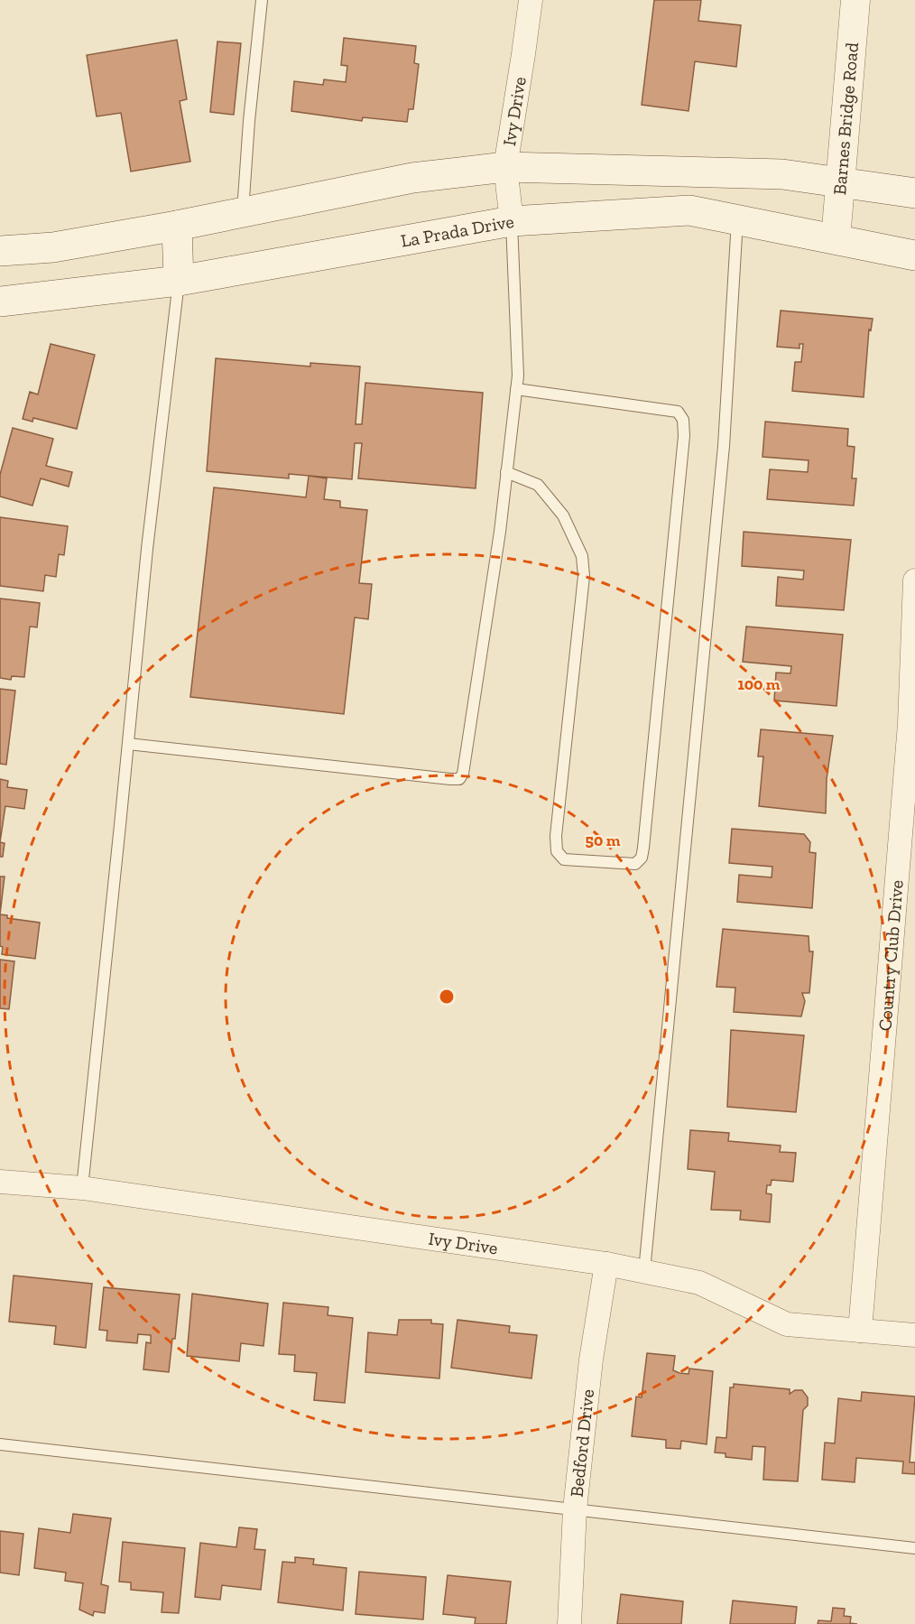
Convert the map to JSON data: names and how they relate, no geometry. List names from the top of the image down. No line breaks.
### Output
{"streets":{"main road":["La Prada Drive"],"street":["Ivy Drive","Barnes Bridge Road","Country Club Drive","Bedford Drive"]},"crossings":[["Ivy Drive","La Prada Drive"],["Ivy Drive","Country Club Drive"],["Ivy Drive","Bedford Drive"],["Barnes Bridge Road","La Prada Drive"]],"rings":["100 m","50 m"]}
